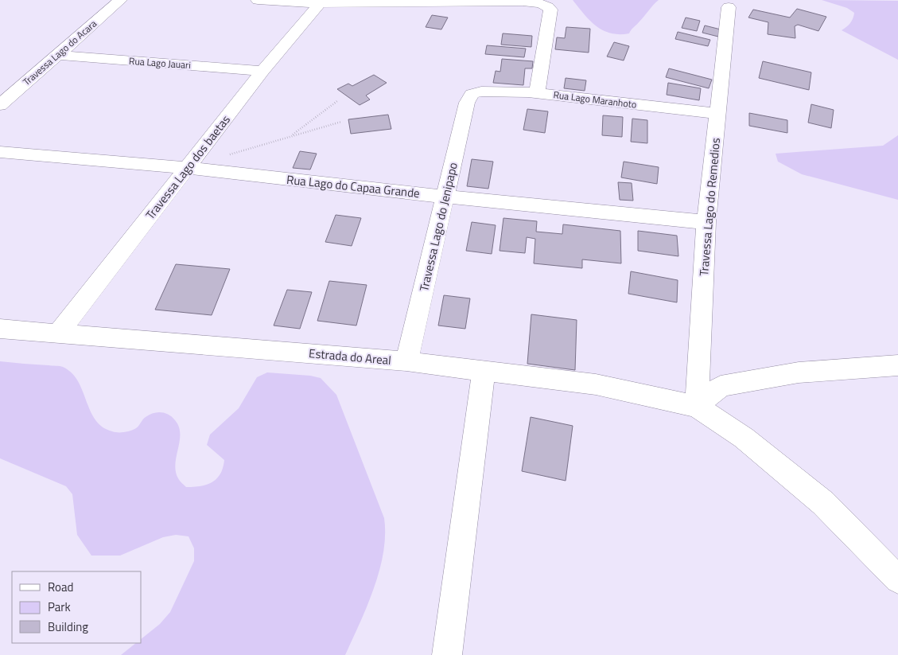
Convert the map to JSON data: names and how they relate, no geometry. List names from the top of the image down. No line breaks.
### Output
{"streets":{"street":["Travessa Lago do Acara","Rua Lago Jauari","Rua Lago Maranhoto","Travessa Lago dos baetas","Rua Lago do Capaa Grande","Travessa Lago do Remedios","Travessa Lago do Jenipapo","Estrada do Areal"]},"crossings":[["Travessa Lago do Acara","Rua Lago Jauari"],["Rua Lago Jauari","Travessa Lago dos baetas"],["Rua Lago Maranhoto","Travessa Lago do Remedios"],["Rua Lago Maranhoto","Travessa Lago do Jenipapo"],["Travessa Lago dos baetas","Rua Lago do Capaa Grande"],["Travessa Lago dos baetas","Estrada do Areal"],["Rua Lago do Capaa Grande","Travessa Lago do Remedios"],["Rua Lago do Capaa Grande","Travessa Lago do Jenipapo"],["Travessa Lago do Remedios","Estrada do Areal"],["Travessa Lago do Jenipapo","Estrada do Areal"]],"legend":["Road","Park","Building"]}
